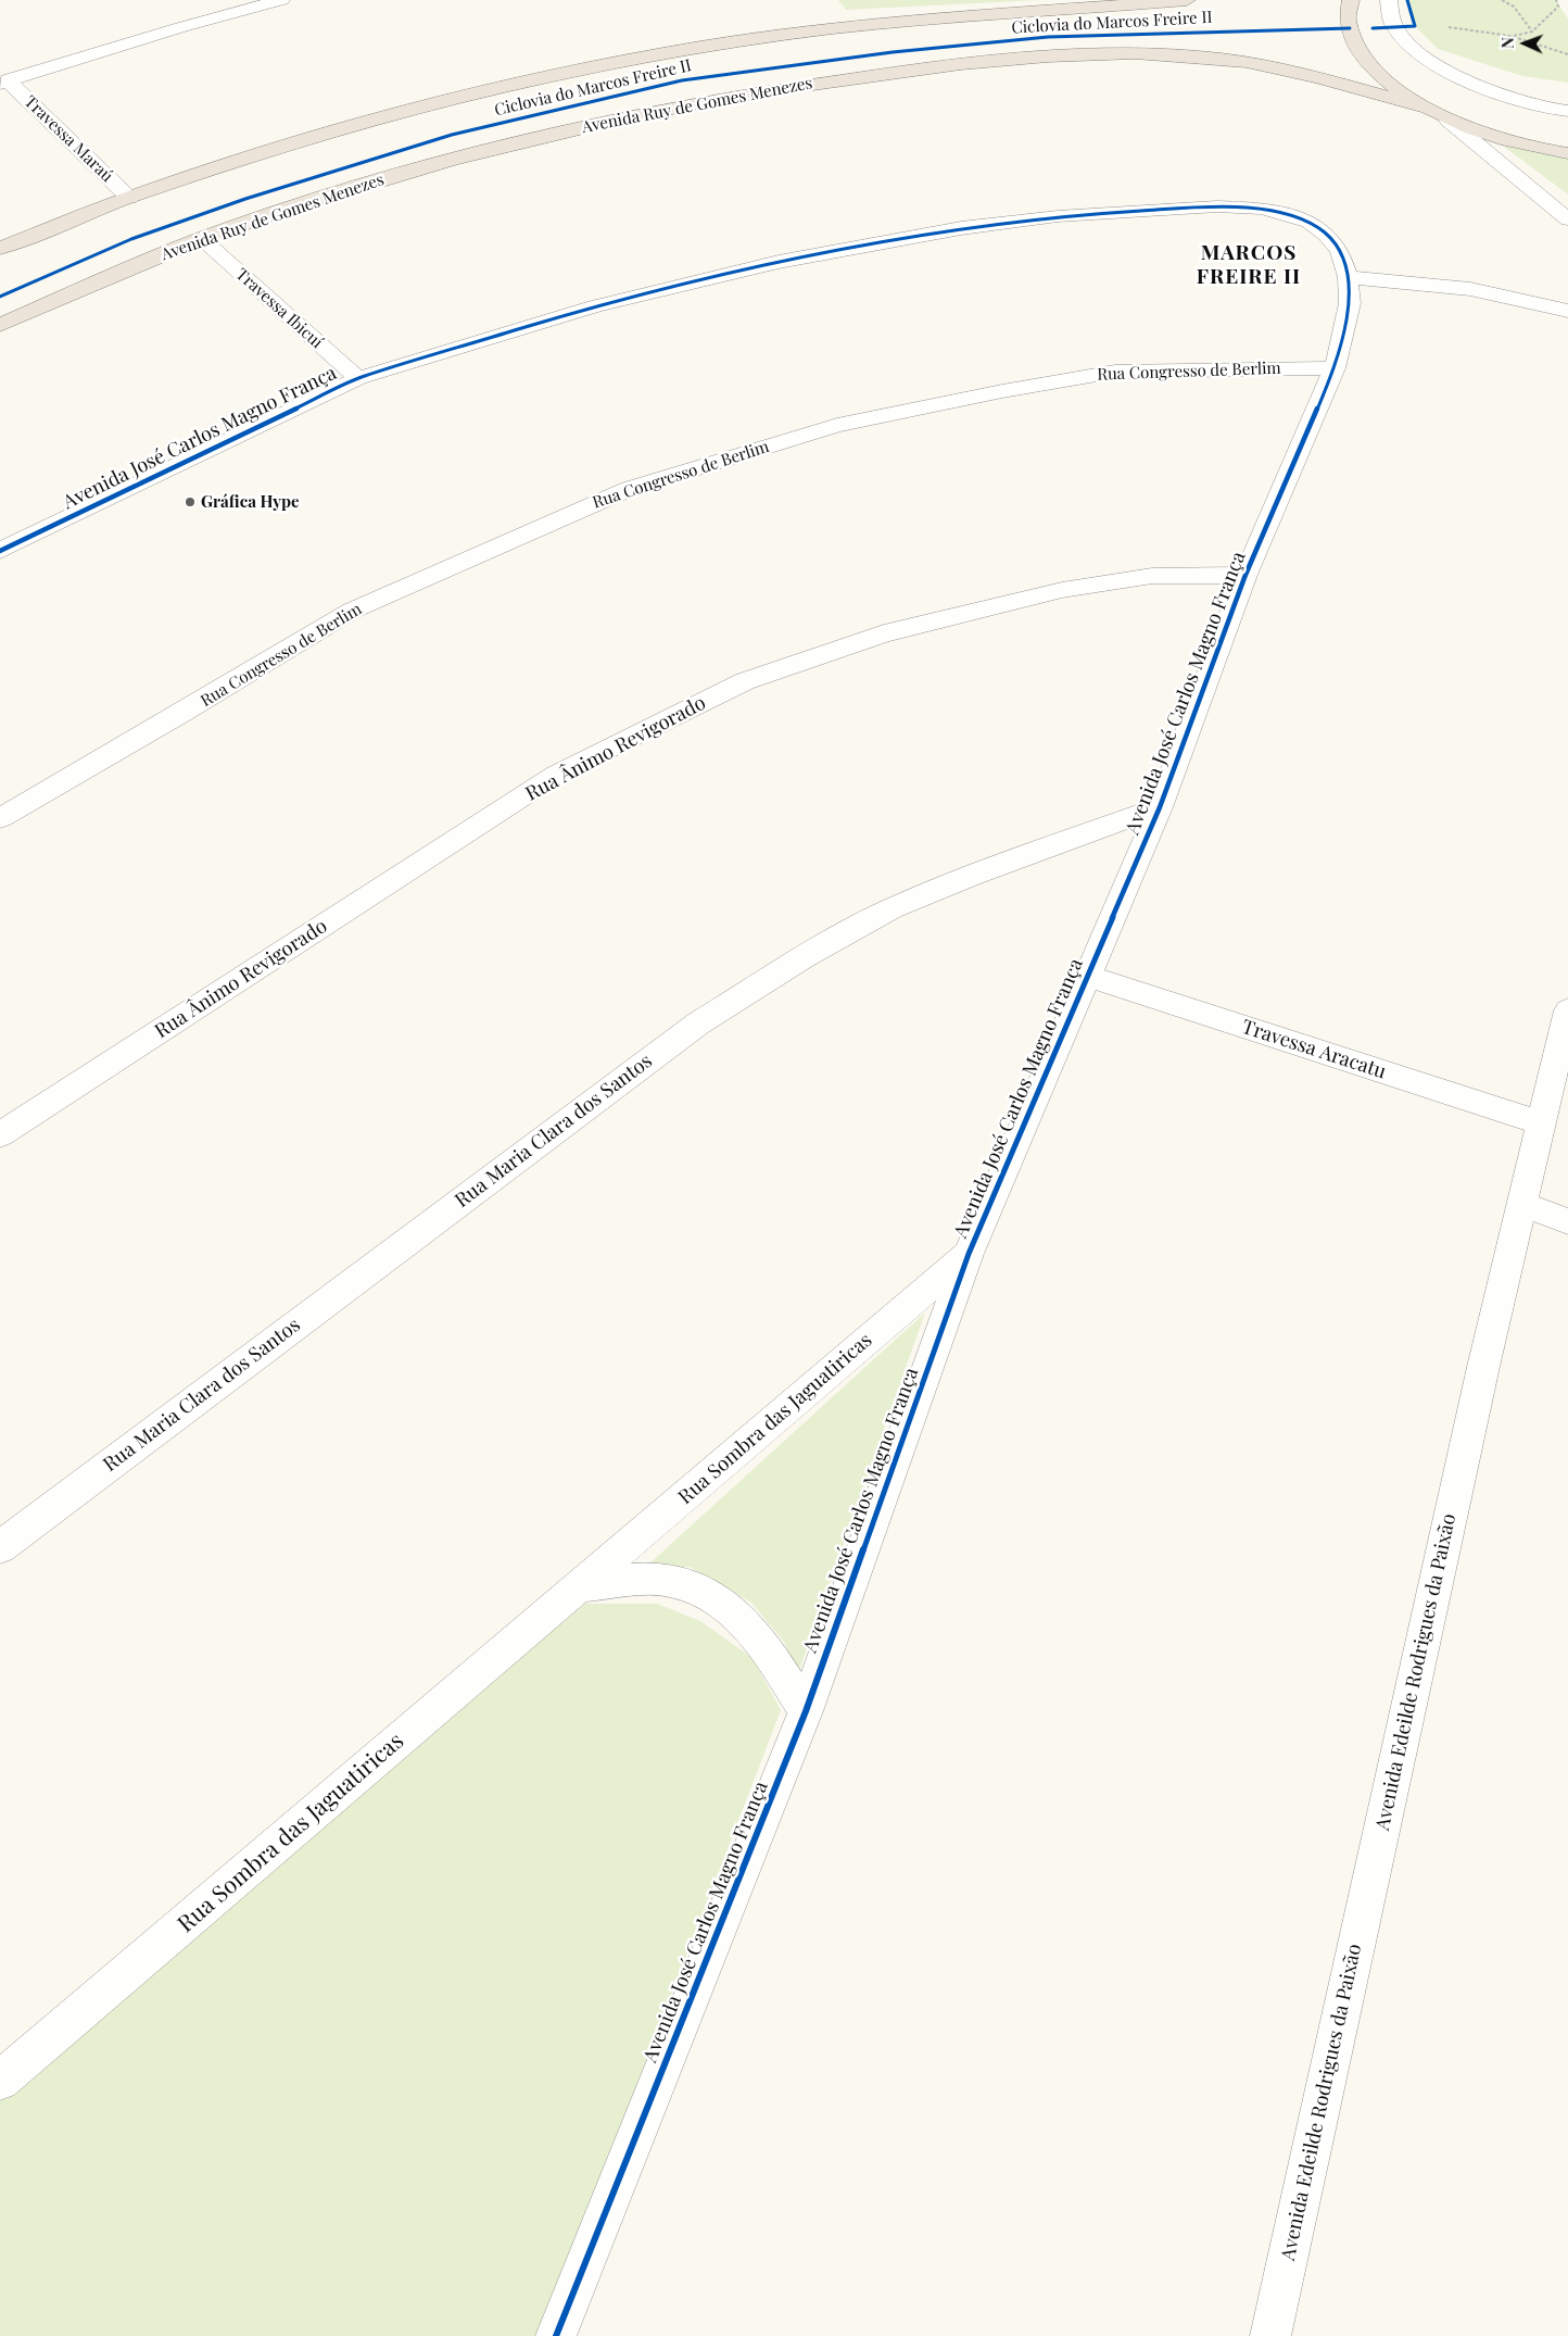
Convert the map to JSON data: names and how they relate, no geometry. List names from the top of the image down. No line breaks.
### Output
{"streets":{"main road":["Avenida Ruy de Gomes Menezes"],"street":["Travessa Maraú","Travessa Ibicuí","Rua Congresso de Berlim","Avenida José Carlos Magno França","Rua Ânimo Revigorado","Travessa Aracatu","Rua Maria Clara dos Santos","Rua Sombra das Jaguatiricas","Avenida Edeilde Rodrigues da Paixão"],"cycle path":["Ciclovia do Marcos Freire II"]},"crossings":[["Avenida Ruy de Gomes Menezes","Travessa Ibicuí"],["Travessa Ibicuí","Avenida José Carlos Magno França"],["Rua Congresso de Berlim","Avenida José Carlos Magno França"],["Avenida José Carlos Magno França","Rua Ânimo Revigorado"],["Avenida José Carlos Magno França","Travessa Aracatu"],["Avenida José Carlos Magno França","Rua Maria Clara dos Santos"],["Avenida José Carlos Magno França","Rua Sombra das Jaguatiricas"],["Travessa Aracatu","Avenida Edeilde Rodrigues da Paixão"]],"districts":["MARCOS FREIRE II"],"places":["Gráfica Hype"],"north":"left"}
